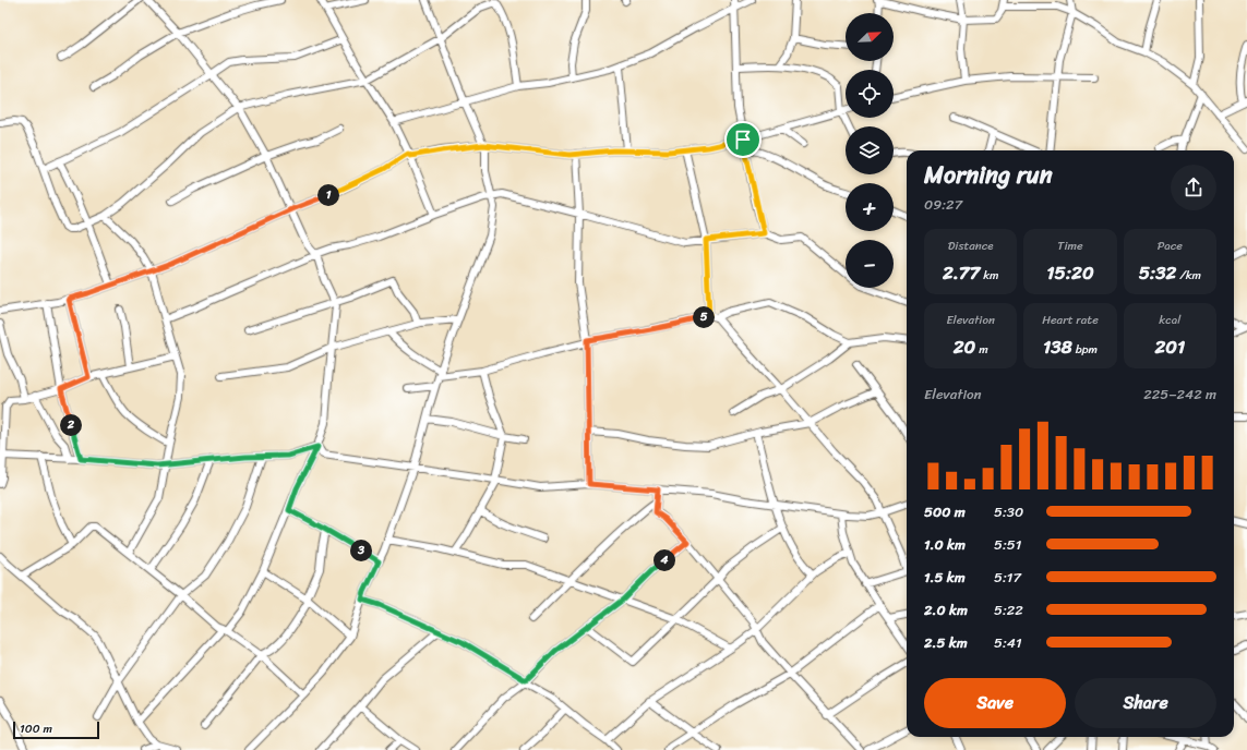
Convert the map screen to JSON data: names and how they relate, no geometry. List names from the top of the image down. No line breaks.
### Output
{"scale_bar":"100 m","north":"top right","page":{"map_buttons":["+","−"],"heading":["Morning run","09:27"],"pins":["1","5","2","3","4"],"stats":[["Distance","2.77 km"],["Time","15:20"],["Pace","5:32 /km"],["Elevation","20 m"],["Heart rate","138 bpm"],["kcal","201"]],"chart":["Elevation","225–242 m"],"list":[{"name":"500 m","note":"5:30"},{"name":"1.0 km","note":"5:51"},{"name":"1.5 km","note":"5:17"},{"name":"2.0 km","note":"5:22"},{"name":"2.5 km","note":"5:41"}],"buttons":["Save","Share"],"scale":"100 m"}}
